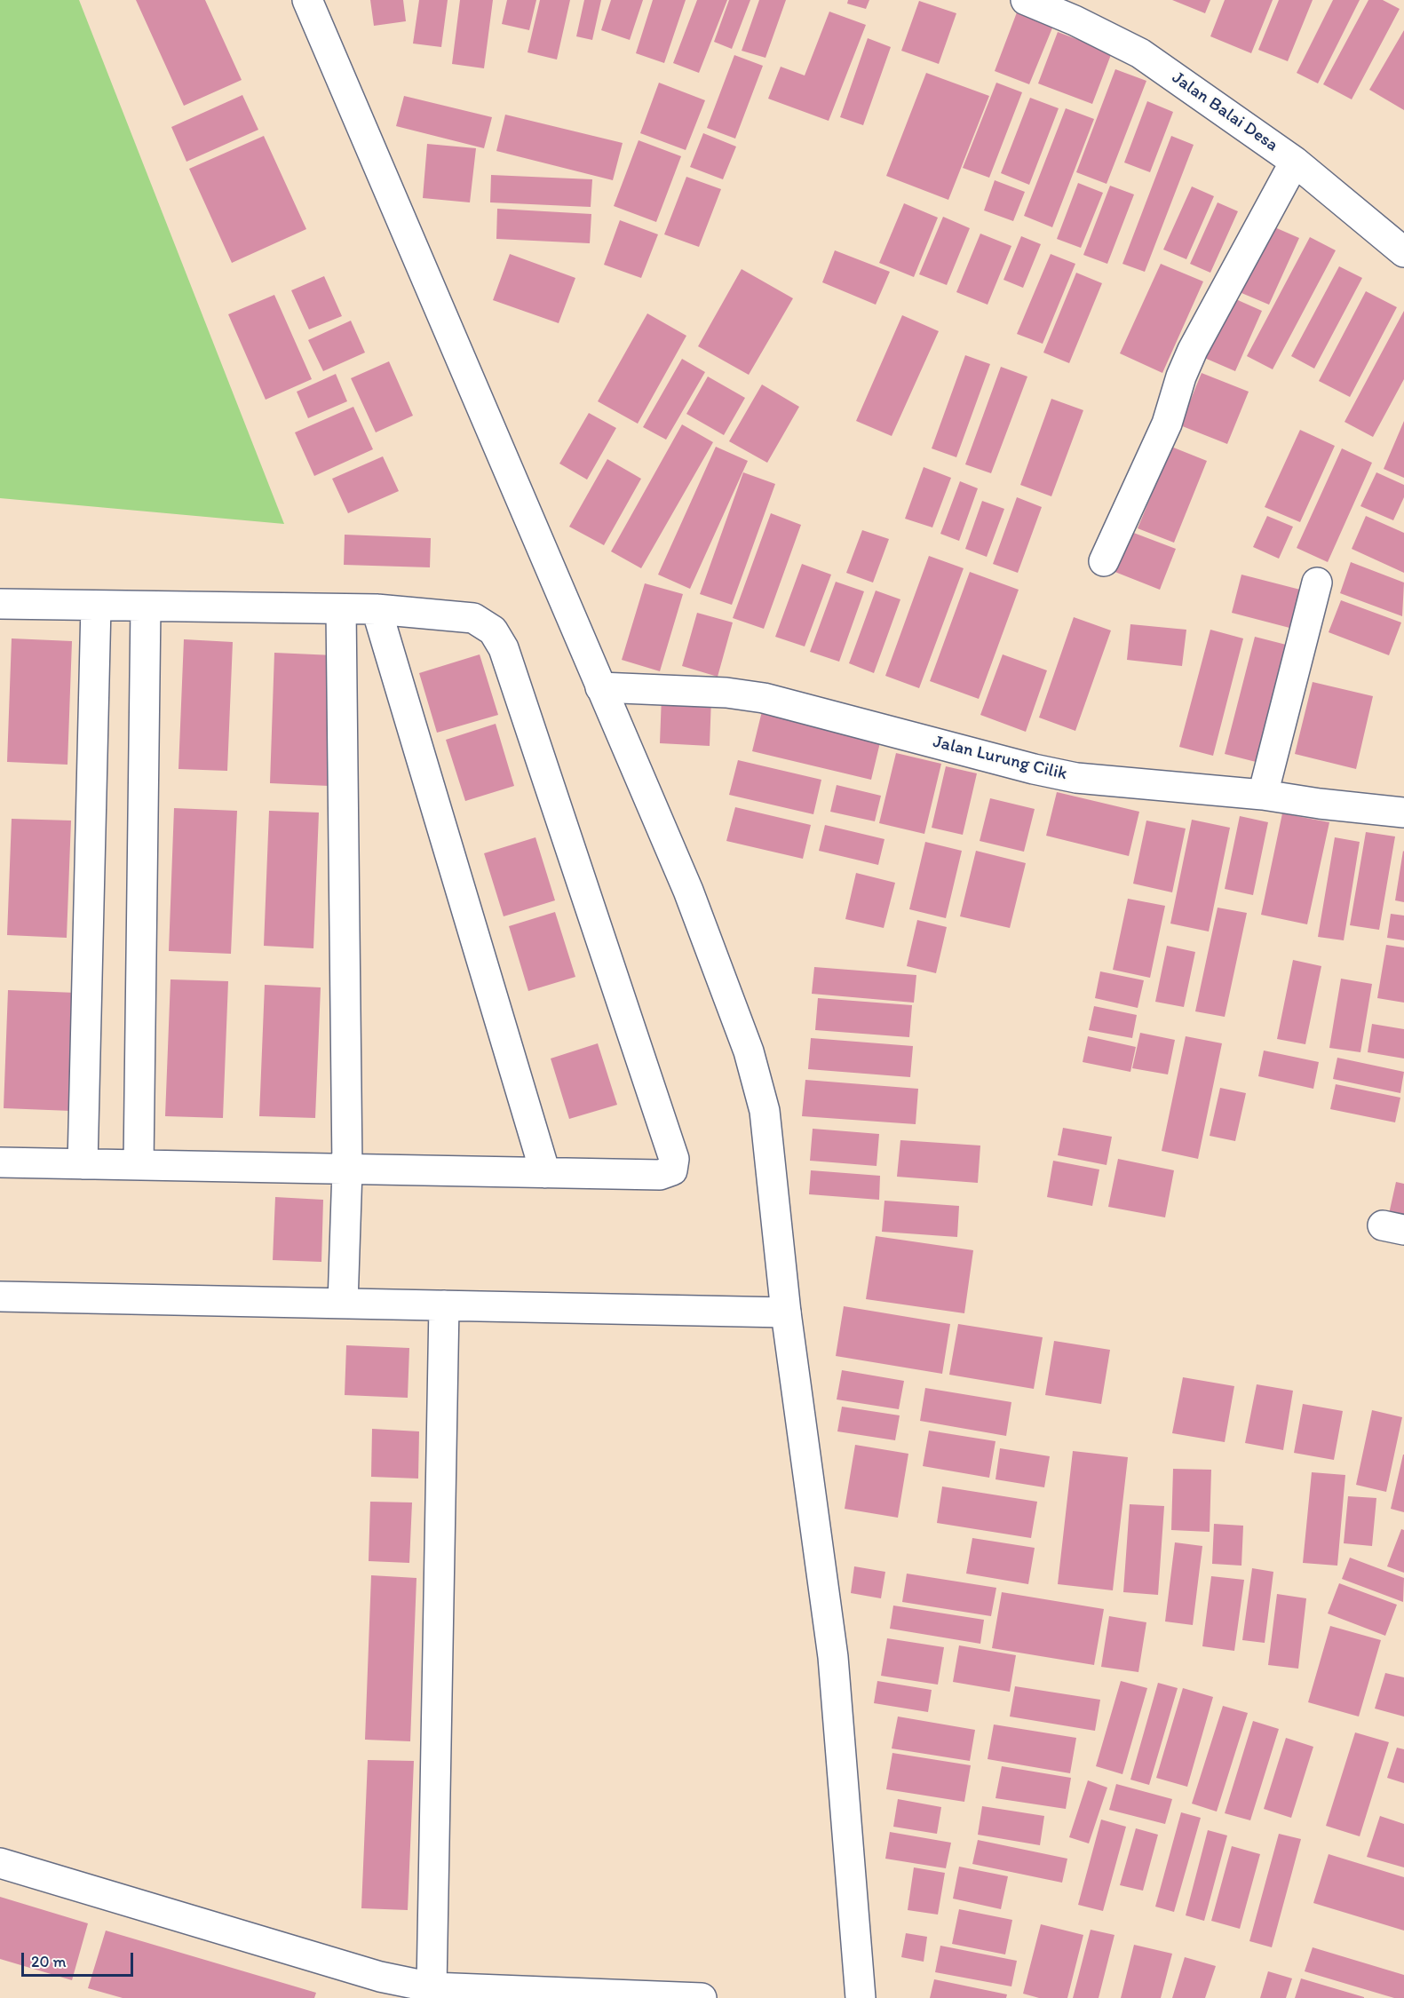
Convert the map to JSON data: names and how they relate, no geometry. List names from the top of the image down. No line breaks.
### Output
{"streets":{"street":["Jalan Balai Desa","Jalan Lurung Cilik"]},"scale_bar":"20 m"}
